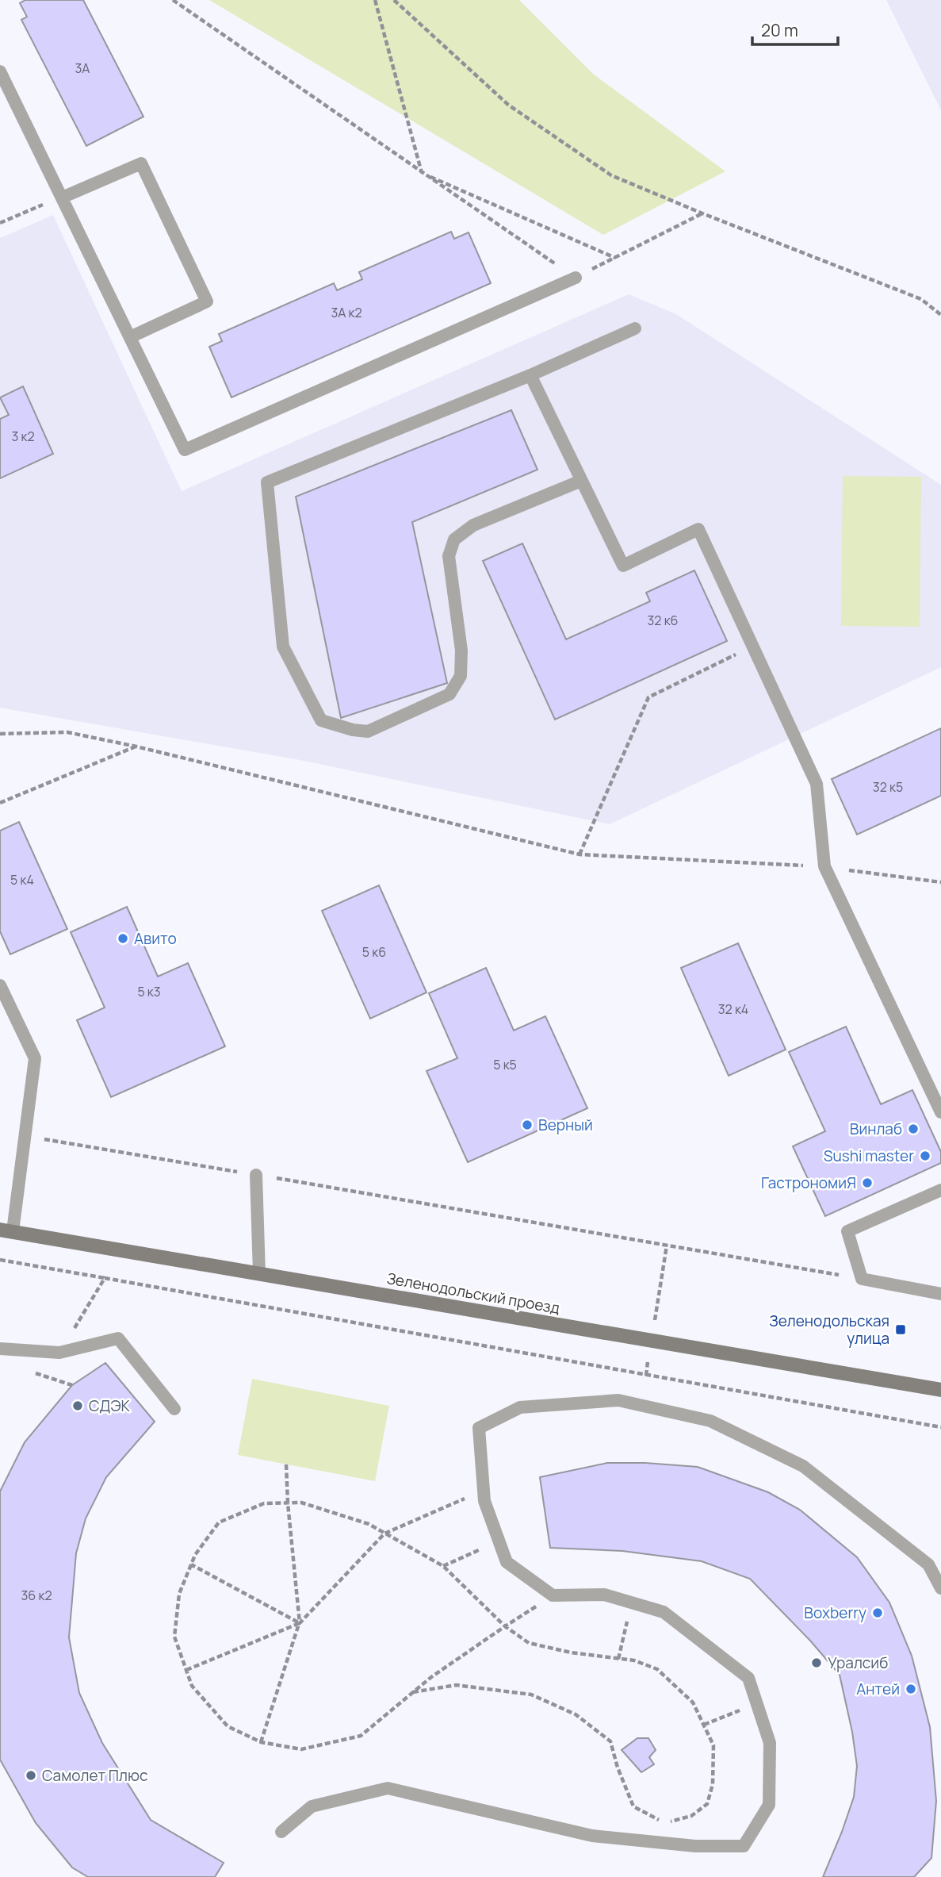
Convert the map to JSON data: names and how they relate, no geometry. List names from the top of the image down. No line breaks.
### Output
{"streets":{"street":["Зеленодольский проезд"]},"places":{"other":["Авито","Верный","Винлаб","Sushi master","ГастрономиЯ","СДЭК","Boxberry","Уралсиб","Антей","Самолет Плюс"],"transit":["Зеленодольская улица"]},"house_numbers":["3А","3А к2","3 к2","32 к6","32 к5","5 к4","5 к6","5 к3","32 к4","5 к5","36 к2"],"scale_bar":"20 m"}
